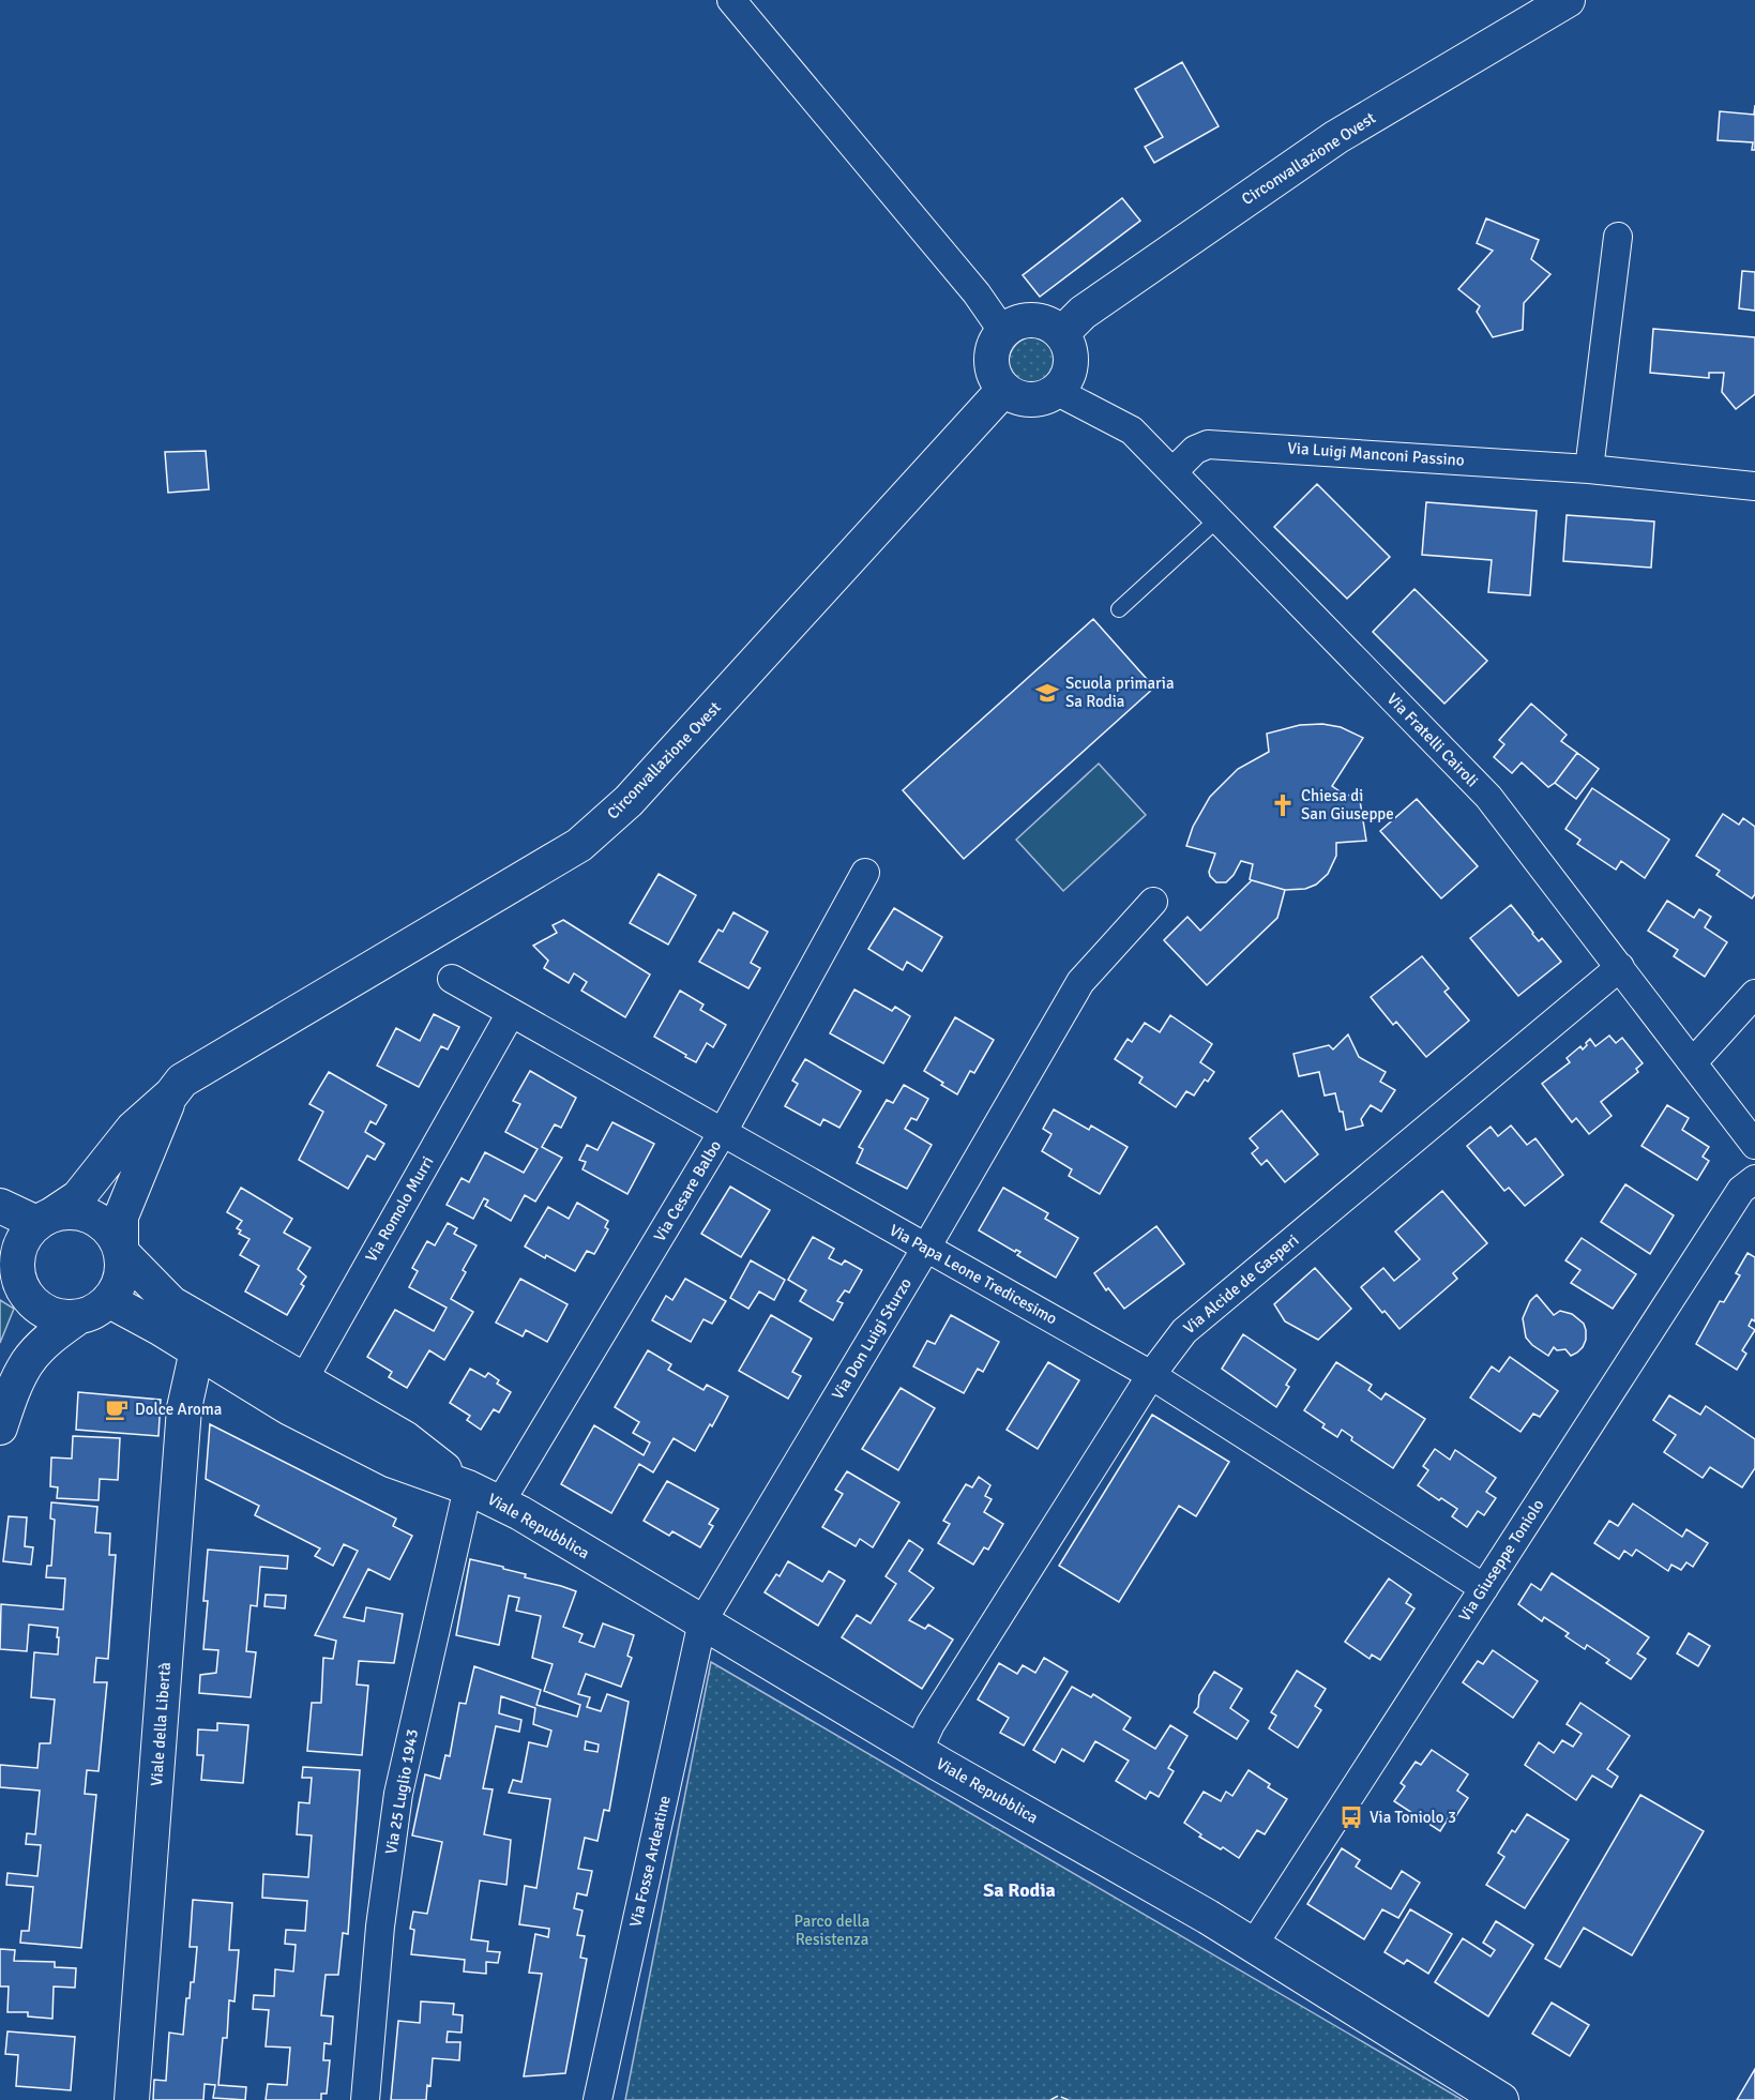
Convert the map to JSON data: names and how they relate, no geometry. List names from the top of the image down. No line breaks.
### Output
{"streets":{"street":["Circonvallazione Ovest","Via Luigi Manconi Passino","Via Fratelli Cairoli","Via Cesare Balbo","Via Romolo Murri","Via Papa Leone Tredicesimo","Via Alcide de Gasperi","Via Don Luigi Sturzo","Viale Repubblica","Via Giuseppe Toniolo","Viale della Libertà","Via 25 Luglio 1943","Via Fosse Ardeatine"]},"crossings":[["Circonvallazione Ovest","Via Fratelli Cairoli"],["Circonvallazione Ovest","Viale Repubblica"],["Via Luigi Manconi Passino","Via Fratelli Cairoli"],["Via Fratelli Cairoli","Via Alcide de Gasperi"],["Via Cesare Balbo","Via Papa Leone Tredicesimo"],["Via Cesare Balbo","Viale Repubblica"],["Via Romolo Murri","Via Papa Leone Tredicesimo"],["Via Romolo Murri","Viale Repubblica"],["Via Papa Leone Tredicesimo","Via Alcide de Gasperi"],["Via Papa Leone Tredicesimo","Via Don Luigi Sturzo"],["Via Papa Leone Tredicesimo","Via Giuseppe Toniolo"],["Via Alcide de Gasperi","Viale Repubblica"],["Via Don Luigi Sturzo","Viale Repubblica"],["Via Don Luigi Sturzo","Via Fosse Ardeatine"],["Viale Repubblica","Via Giuseppe Toniolo"],["Viale Repubblica","Viale della Libertà"],["Viale Repubblica","Via 25 Luglio 1943"],["Viale Repubblica","Via Fosse Ardeatine"]],"districts":["Sa Rodia"],"parks":["Parco della Resistenza"],"places":{"school or university":["Scuola primaria Sa Rodia"],"church":["Chiesa di San Giuseppe"],"cafe":["Dolce Aroma"],"bus stop":["Via Toniolo 3"]}}
